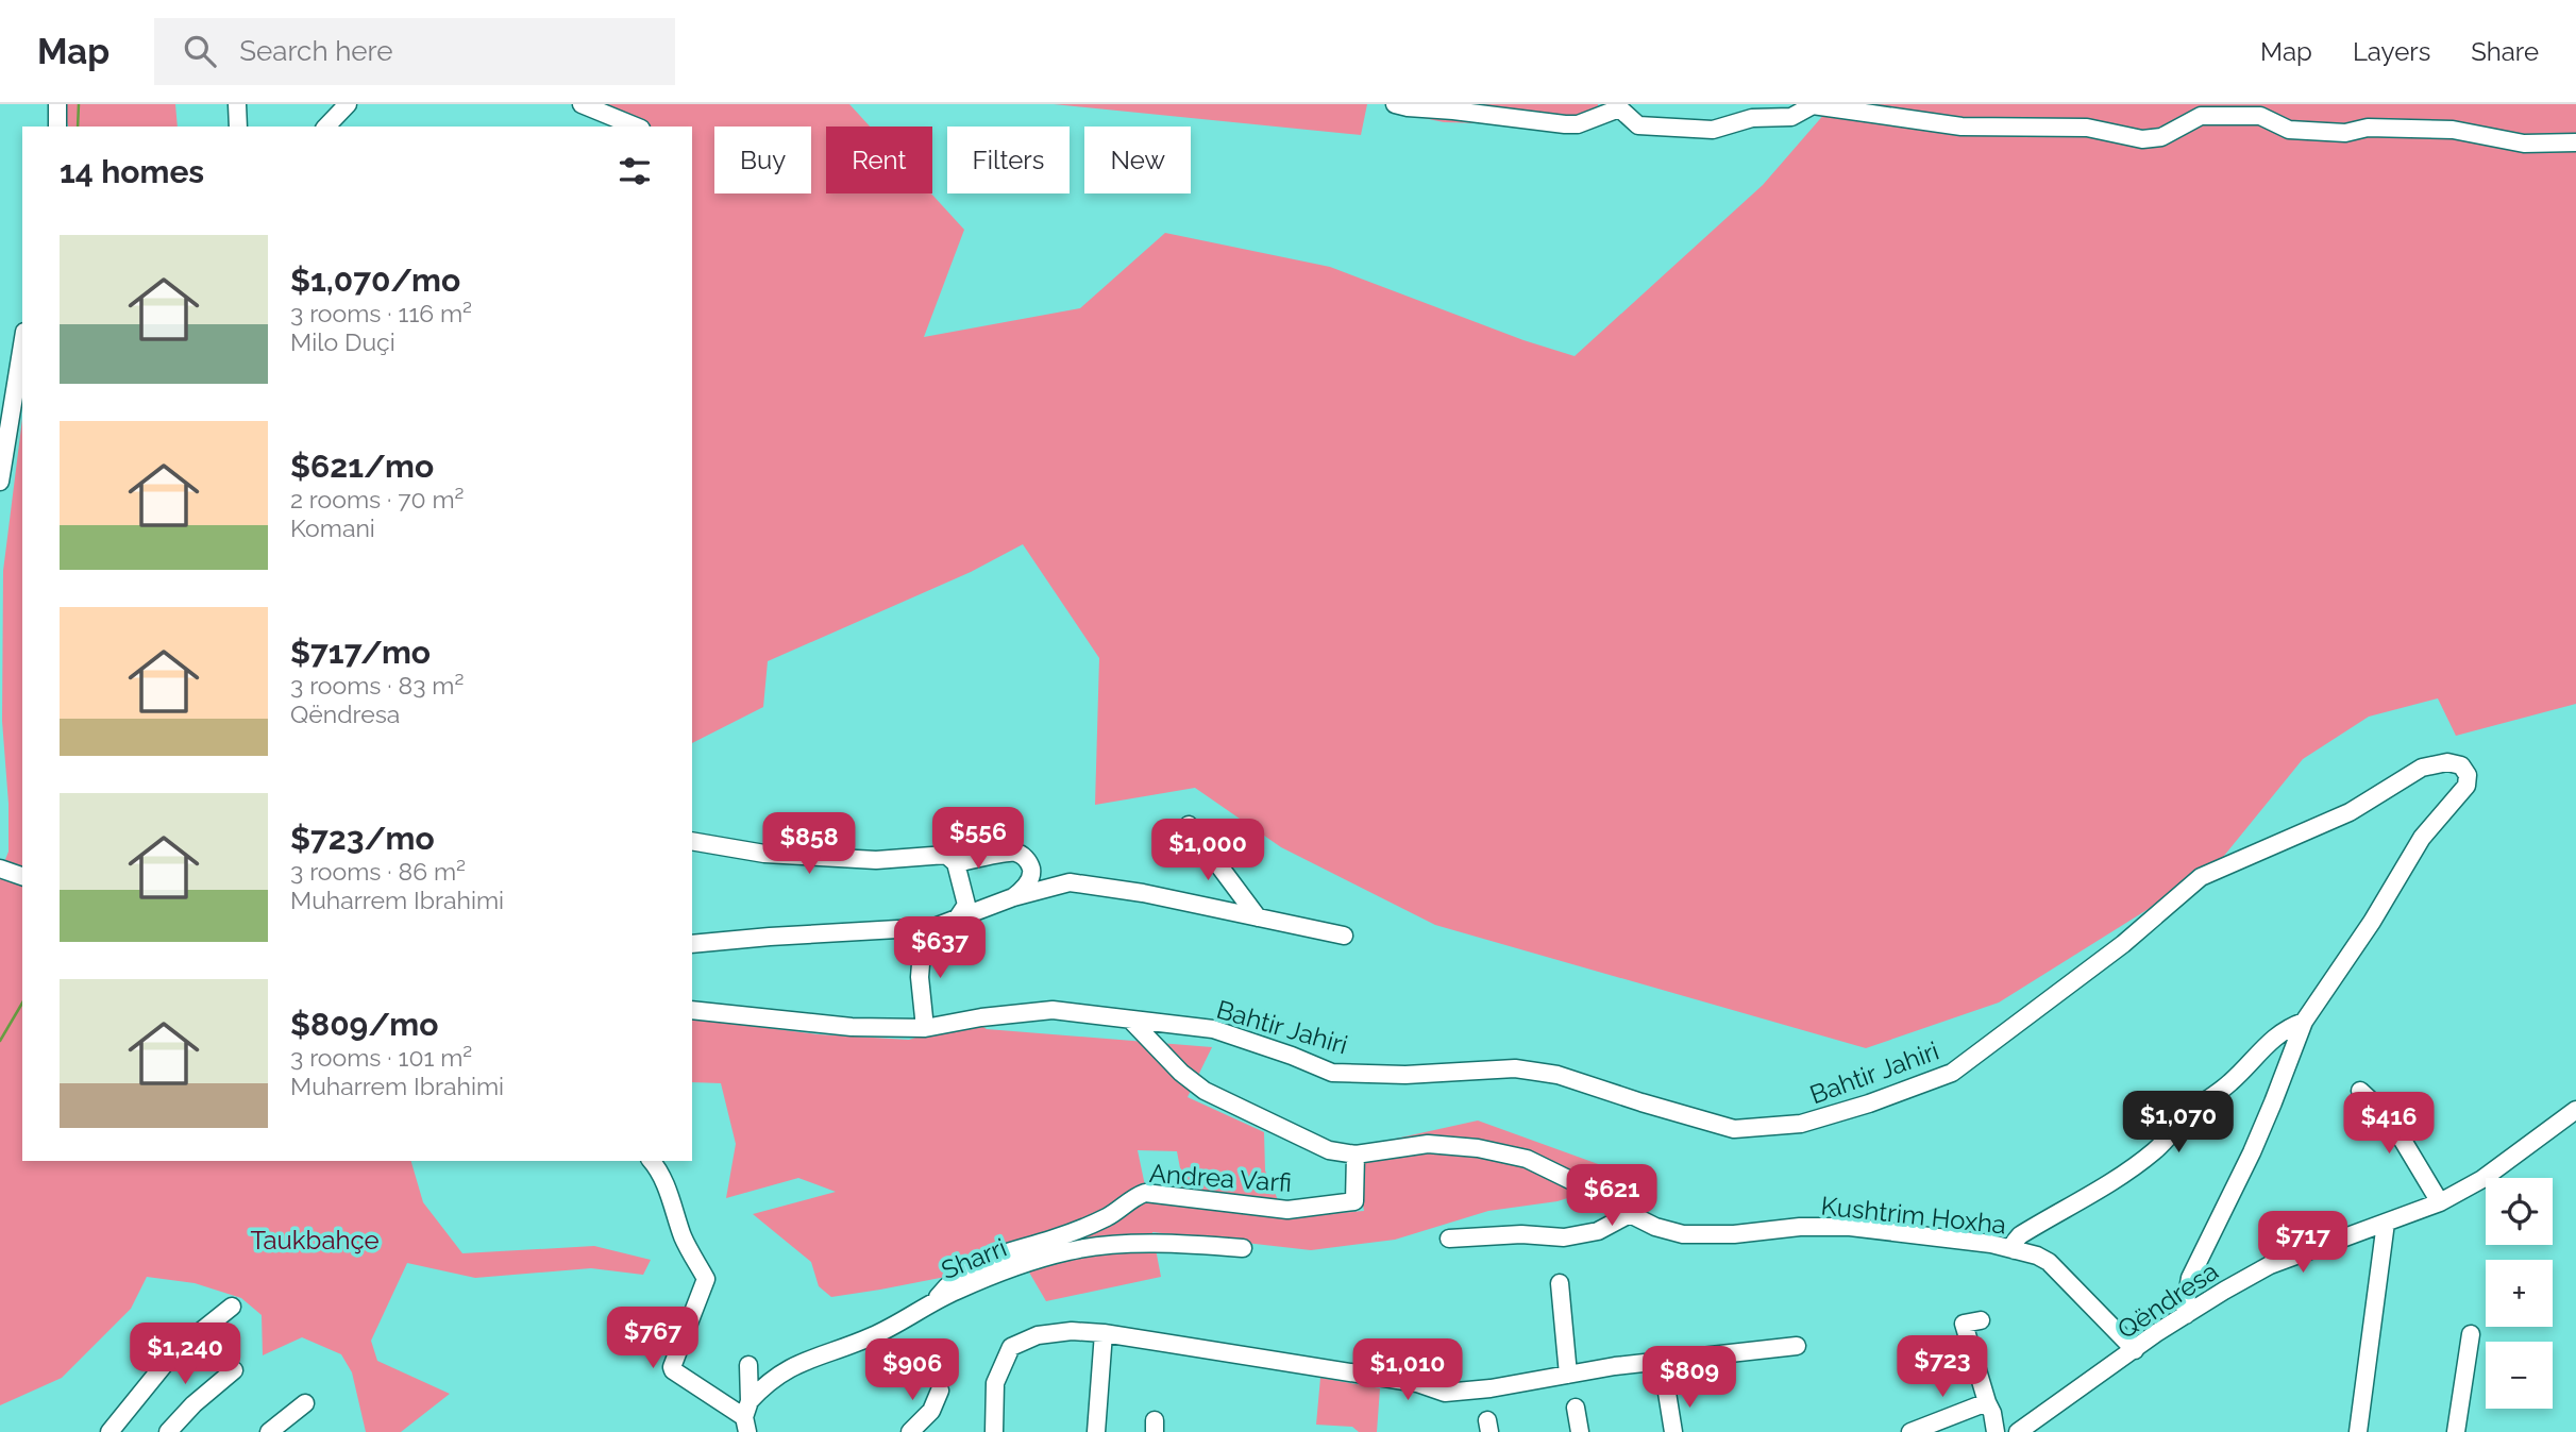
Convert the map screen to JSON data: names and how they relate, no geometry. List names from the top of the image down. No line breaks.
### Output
{"streets":{"street":["Bahtir Jahiri","Andrea Varfi","Kushtrim Hoxha","Sharri","Qëndresa"]},"crossings":[["Bahtir Jahiri","Kushtrim Hoxha"],["Bahtir Jahiri","Qëndresa"],["Andrea Varfi","Kushtrim Hoxha"],["Andrea Varfi","Sharri"],["Kushtrim Hoxha","Qëndresa"]],"parks":["Taukbahçe"],"page":{"header":"Map","search":"Search here","nav":["Map","Layers","Share"],"chip":["Buy","Rent","Filters","New"],"heading":"14 homes","list":[{"name":"$1,070/mo","note":"3 rooms · 116 m² · Milo Duçi"},{"name":"$621/mo","note":"2 rooms · 70 m² · Komani"},{"name":"$717/mo","note":"3 rooms · 83 m² · Qëndresa"},{"name":"$723/mo","note":"3 rooms · 86 m² · Muharrem Ibrahimi"},{"name":"$809/mo","note":"3 rooms · 101 m² · Muharrem Ibrahimi"}],"price":["$556","$858","$1,000","$637","$1,070","$416","$621","$717","$767","$1,240","$723","$906","$1,010","$809"],"map_buttons":["+","−"]}}
